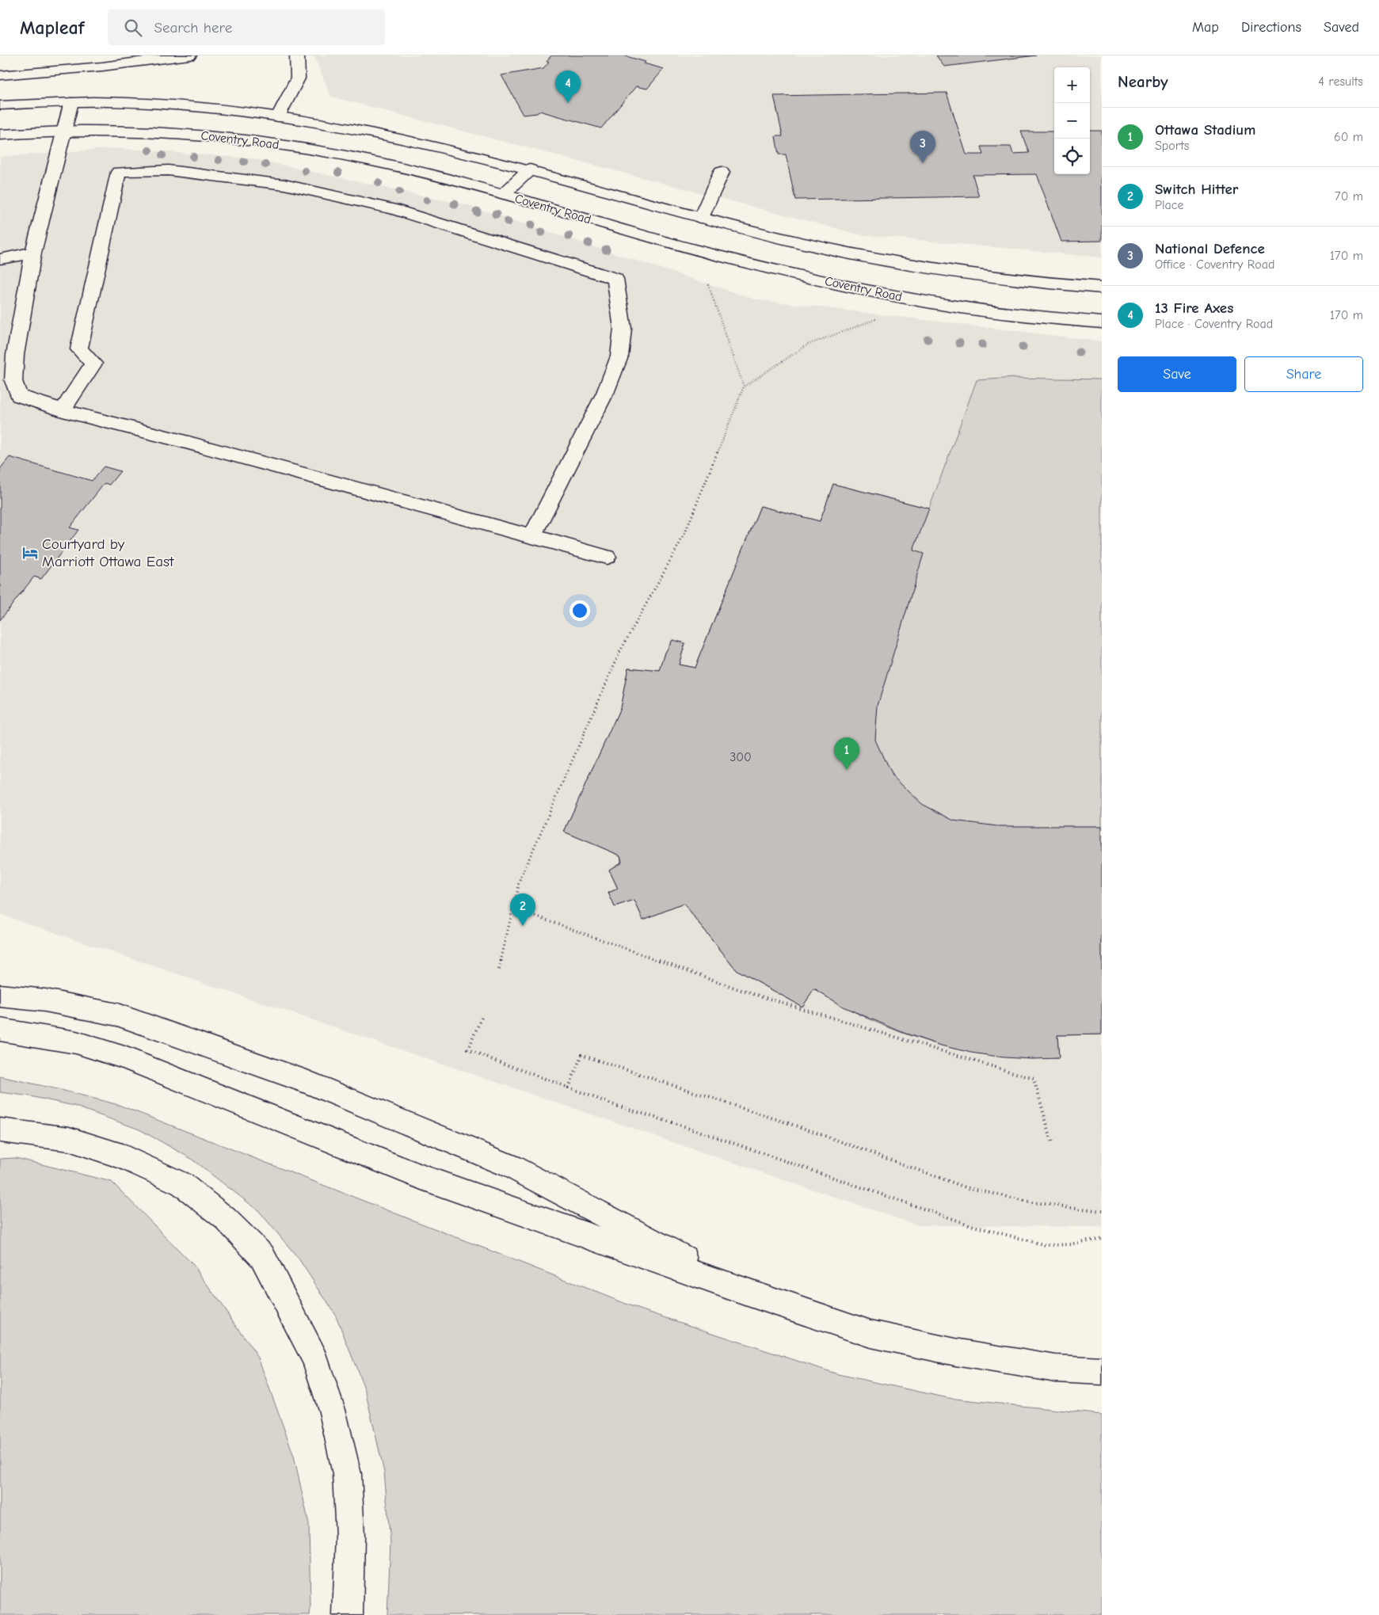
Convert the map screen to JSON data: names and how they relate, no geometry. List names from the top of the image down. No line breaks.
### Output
{"streets":{"main road":["Coventry Road"]},"places":{"hotel":["Courtyard by Marriott Ottawa East"]},"house_numbers":["300"],"page":{"header":"Mapleaf","search":"Search here","nav":["Map","Directions","Saved"],"heading":["Nearby","4 results"],"map_buttons":["+","−"],"pins":["4","3","1","2"],"list":[{"mark":"1","name":"Ottawa Stadium","note":"Sports","value":"60 m"},{"mark":"2","name":"Switch Hitter","note":"Place","value":"70 m"},{"mark":"3","name":"National Defence","note":"Office · Coventry Road","value":"170 m"},{"mark":"4","name":"13 Fire Axes","note":"Place · Coventry Road","value":"170 m"}],"buttons":["Save","Share"]}}
